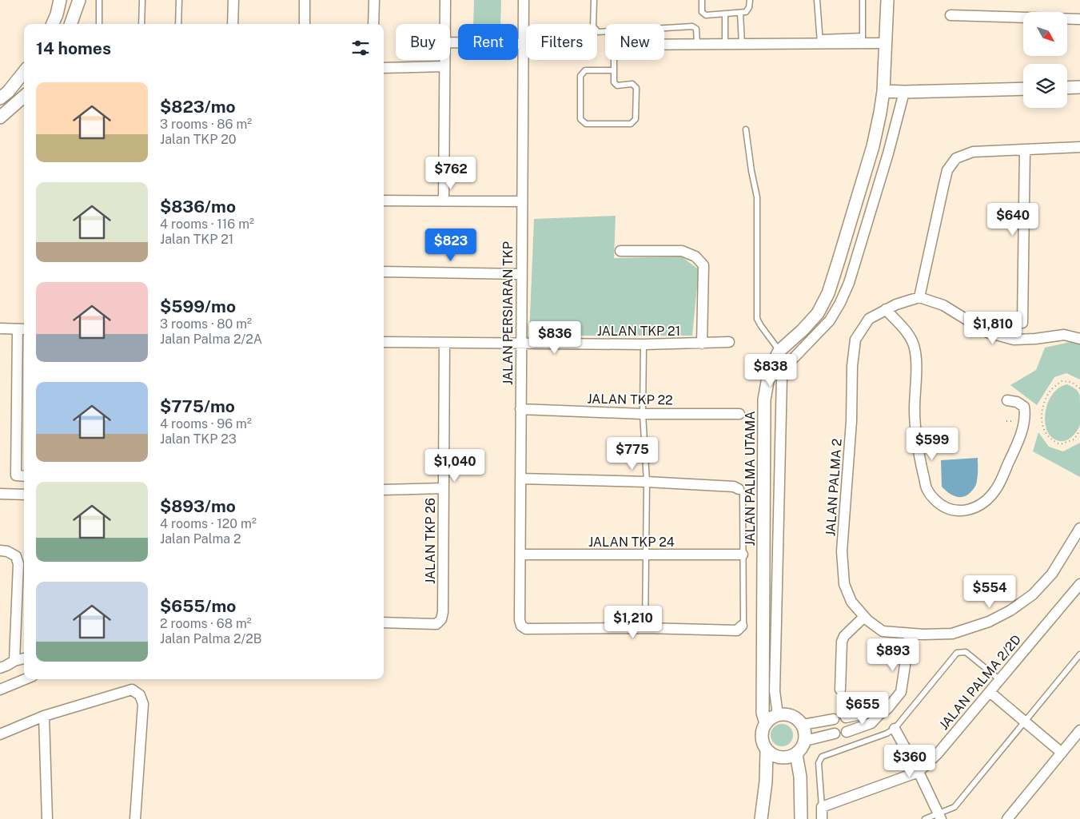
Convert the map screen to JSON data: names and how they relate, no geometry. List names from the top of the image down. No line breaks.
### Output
{"streets":{"street":["JALAN PERSIARAN TKP","JALAN TKP 21","JALAN TKP 22","JALAN PALMA UTAMA","JALAN PALMA 2","JALAN TKP 26","JALAN TKP 24","JALAN PALMA 2/2D"]},"crossings":[["JALAN PERSIARAN TKP","JALAN TKP 21"],["JALAN PERSIARAN TKP","JALAN TKP 22"],["JALAN PERSIARAN TKP","JALAN TKP 24"],["JALAN TKP 21","JALAN TKP 26"]],"north":"bottom right","page":{"chip":["Buy","Rent","Filters","New"],"heading":"14 homes","list":[{"name":"$823/mo","note":"3 rooms · 86 m² · Jalan TKP 20"},{"name":"$836/mo","note":"4 rooms · 116 m² · Jalan TKP 21"},{"name":"$599/mo","note":"3 rooms · 80 m² · Jalan Palma 2/2A"},{"name":"$775/mo","note":"4 rooms · 96 m² · Jalan TKP 23"},{"name":"$893/mo","note":"4 rooms · 120 m² · Jalan Palma 2"},{"name":"$655/mo","note":"2 rooms · 68 m² · Jalan Palma 2/2B"}],"price":["$762","$640","$823","$1,810","$836","$838","$599","$775","$1,040","$554","$1,210","$893","$655","$360"]}}
